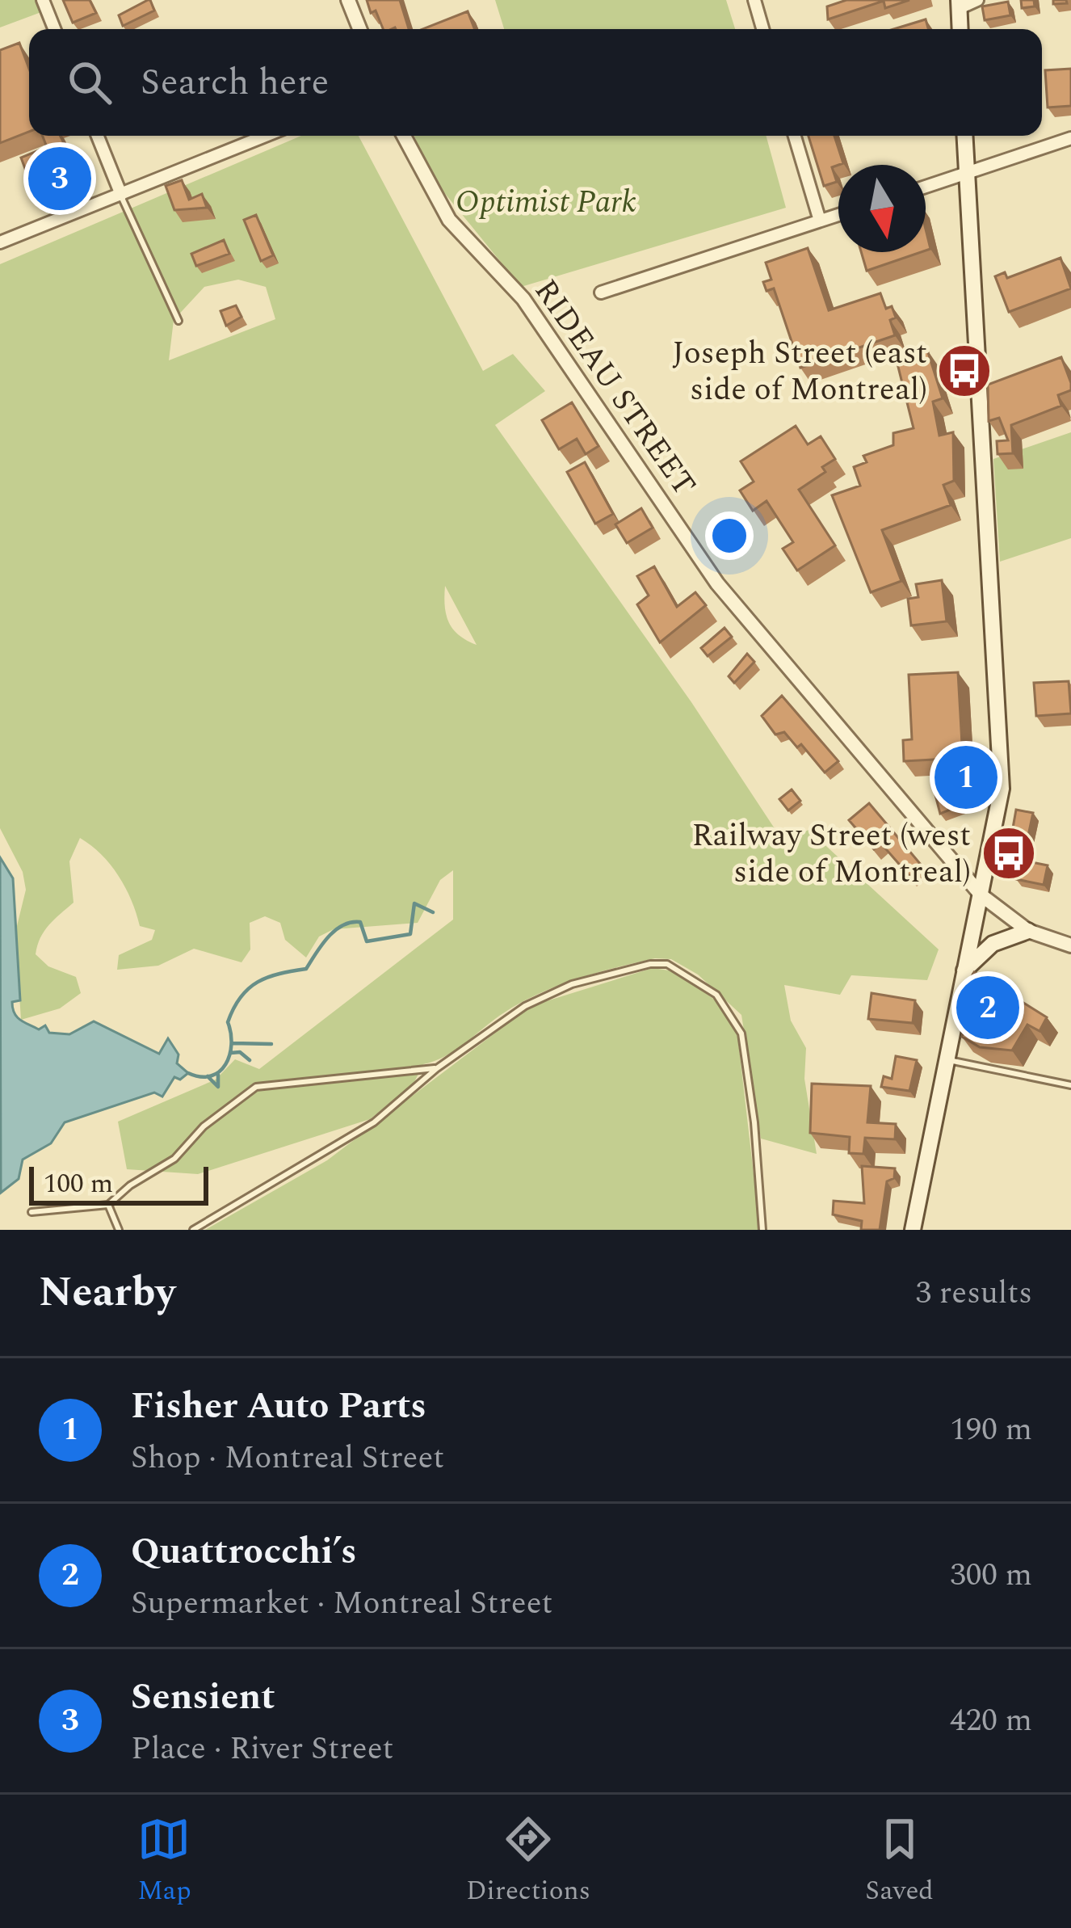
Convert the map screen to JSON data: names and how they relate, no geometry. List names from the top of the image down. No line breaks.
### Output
{"streets":{"street":["RIDEAU STREET"]},"parks":["Optimist Park"],"places":{"bus stop":["Joseph Street (east side of Montreal)","Railway Street (west side of Montreal)"]},"scale_bar":"100 m","north":"bottom","page":{"search":"Search here","pins":["3","1","2"],"scale":"100 m","heading":["Nearby","3 results"],"list":[{"mark":"1","name":"Fisher Auto Parts","note":"Shop · Montreal Street","value":"190 m"},{"mark":"2","name":"Quattrocchi’s","note":"Supermarket · Montreal Street","value":"300 m"},{"mark":"3","name":"Sensient","note":"Place · River Street","value":"420 m"}],"nav":["Map","Directions","Saved"]}}
